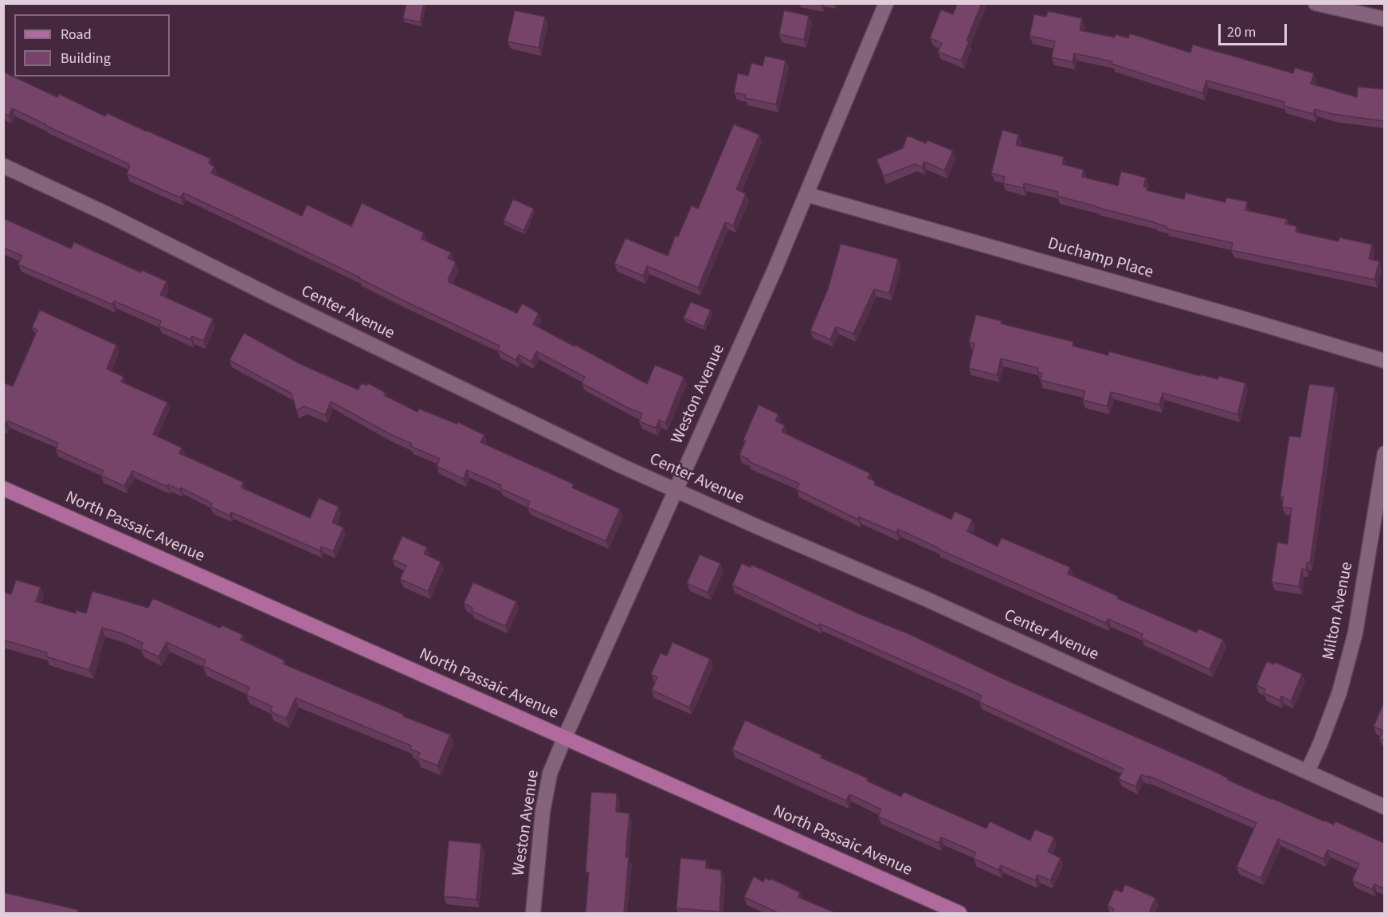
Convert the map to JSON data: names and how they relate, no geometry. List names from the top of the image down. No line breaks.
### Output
{"streets":{"main road":["North Passaic Avenue"],"street":["Duchamp Place","Center Avenue","Weston Avenue","Milton Avenue"]},"crossings":[["Duchamp Place","Weston Avenue"],["Center Avenue","Weston Avenue"],["Center Avenue","Milton Avenue"],["Weston Avenue","North Passaic Avenue"]],"legend":["Road","Building"],"scale_bar":"20 m"}
